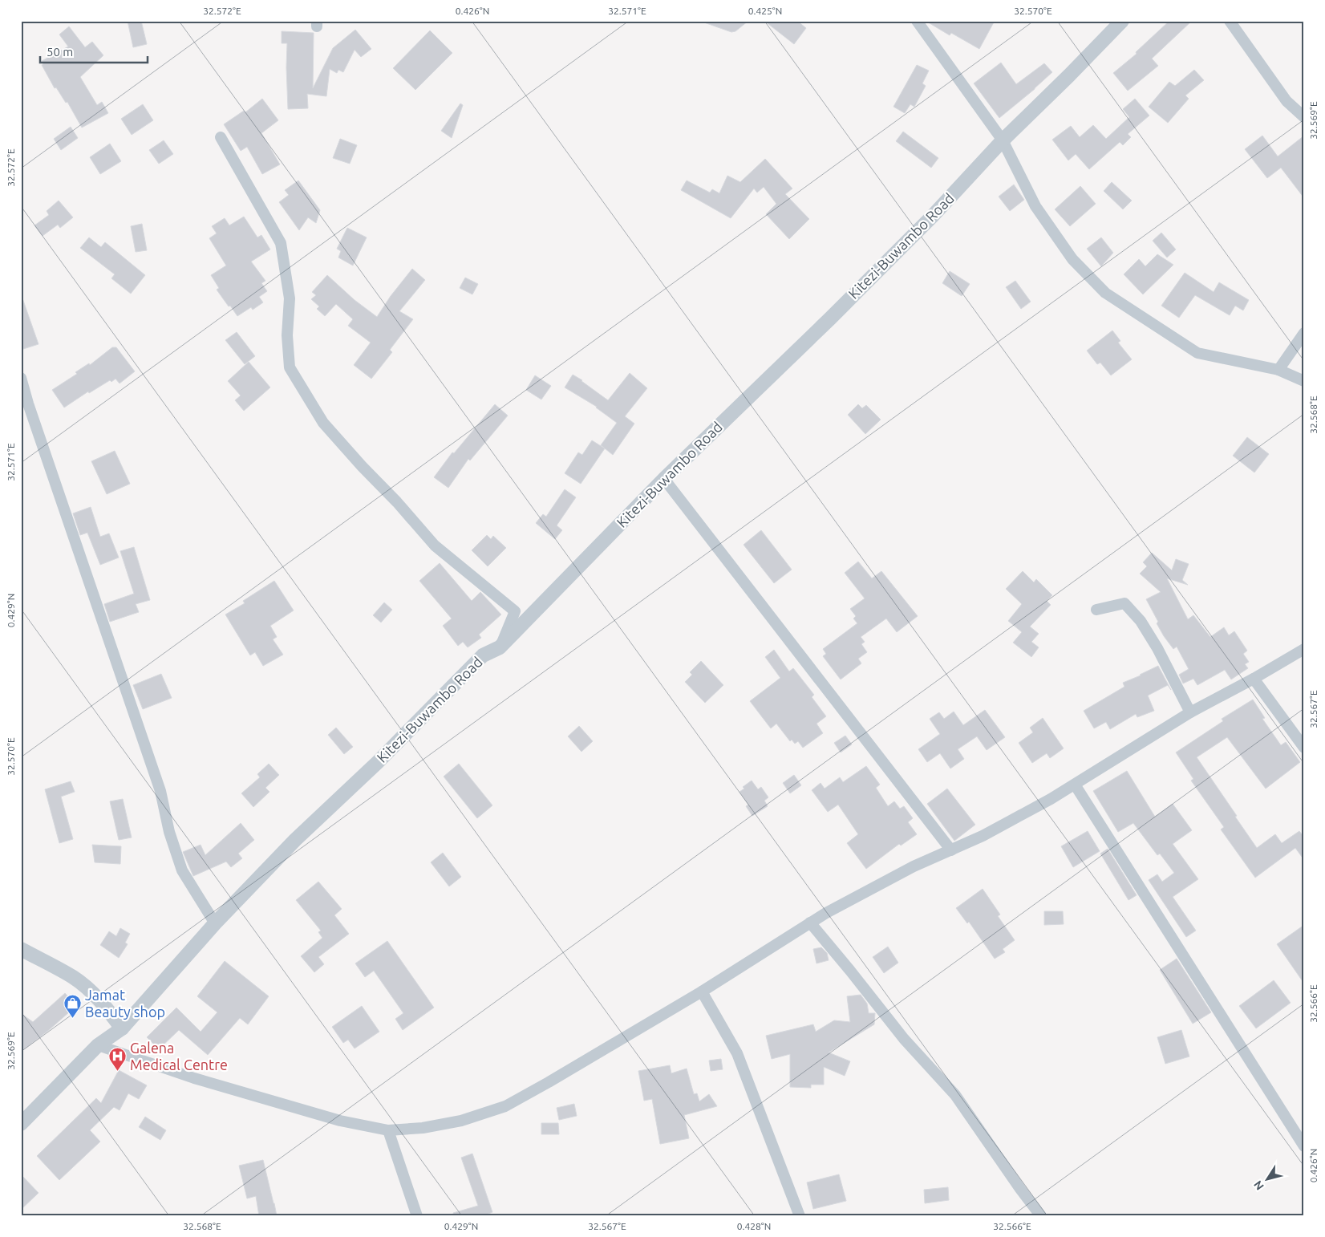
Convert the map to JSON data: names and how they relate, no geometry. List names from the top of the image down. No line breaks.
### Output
{"streets":{"street":["Kitezi-Buwambo Road"]},"places":{"shop":["Jamat Beauty shop"],"hospital":["Galena Medical Centre"]},"scale_bar":"50 m","north":"bottom left","coordinates":["32.572°E","0.426°N","32.571°E","0.425°N","32.570°E","32.569°E","32.568°E","0.429°N","32.567°E","32.566°E","0.428°N"]}
